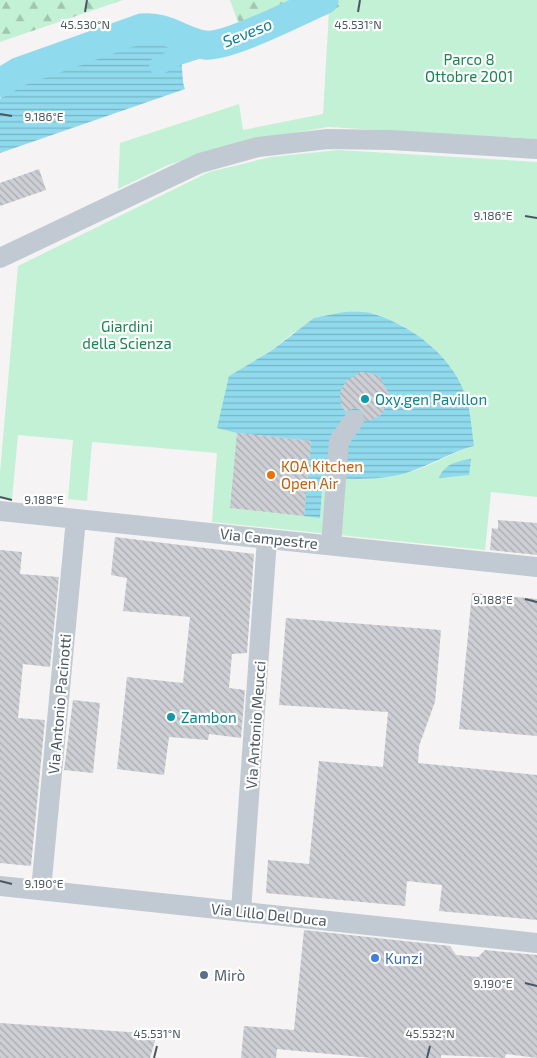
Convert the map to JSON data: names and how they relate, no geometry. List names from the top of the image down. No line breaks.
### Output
{"streets":{"street":["Via Campestre","Via Antonio Pacinotti","Via Antonio Meucci","Via Lillo Del Duca"]},"crossings":[["Via Campestre","Via Antonio Pacinotti"],["Via Campestre","Via Antonio Meucci"],["Via Antonio Pacinotti","Via Lillo Del Duca"],["Via Antonio Meucci","Via Lillo Del Duca"]],"water":["Seveso"],"parks":["Parco 8 Ottobre 2001","Giardini della Scienza"],"places":["Oxy.gen Pavillon","KOA Kitchen Open Air","Zambon","Kunzi","Mirò"],"coordinates":["45.530°N","45.531°N","9.186°E","9.188°E","9.190°E","45.532°N"]}
